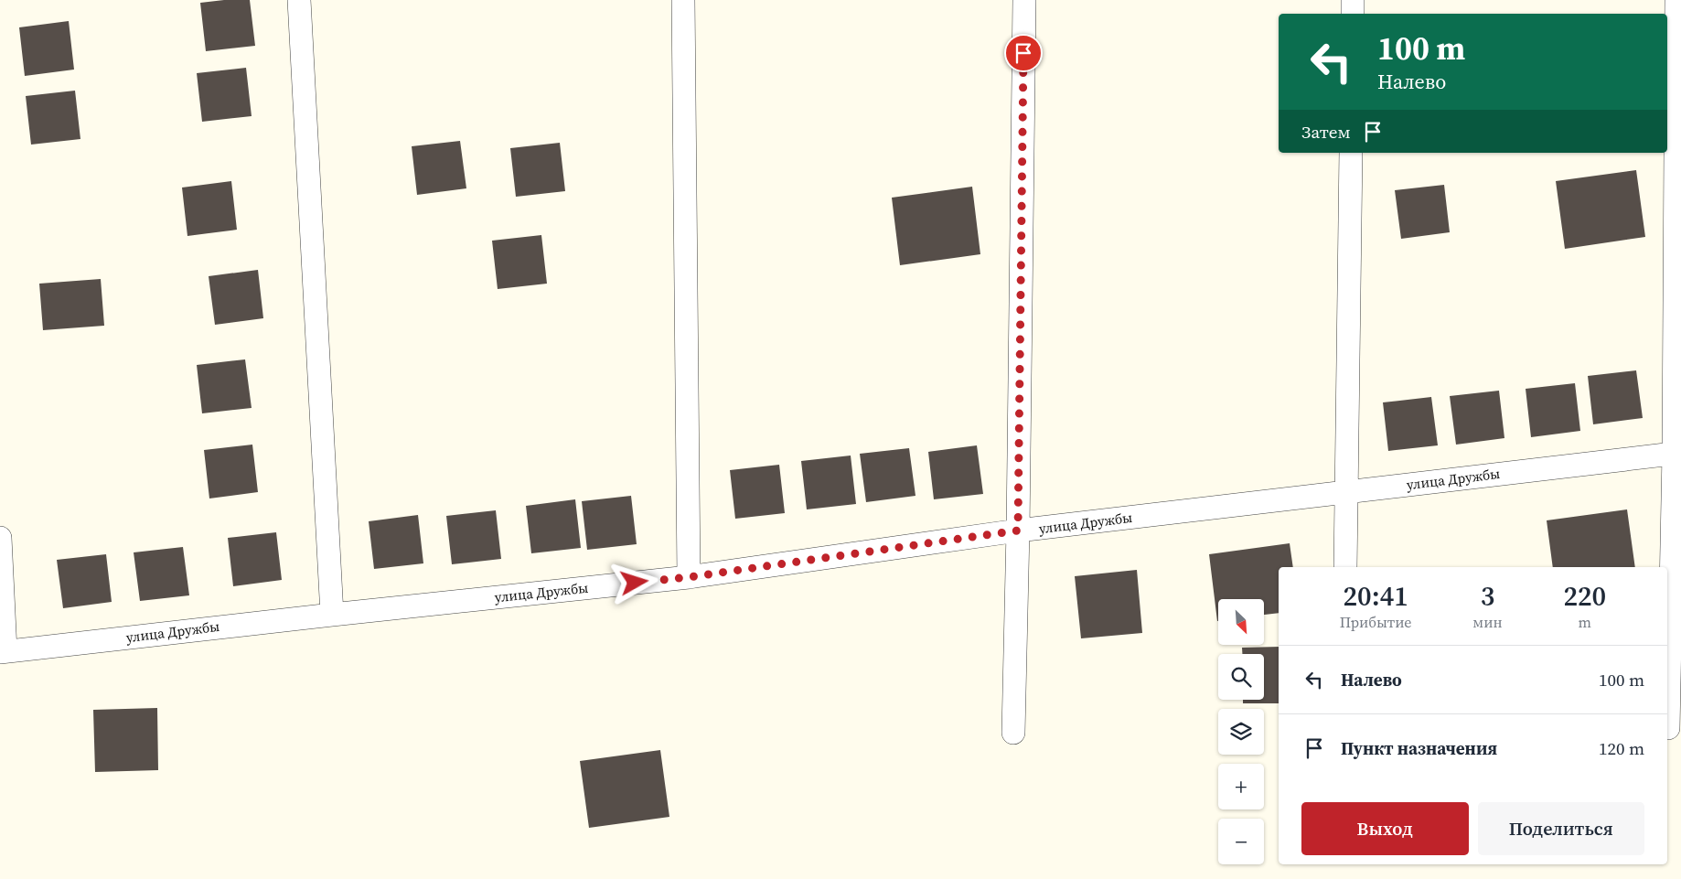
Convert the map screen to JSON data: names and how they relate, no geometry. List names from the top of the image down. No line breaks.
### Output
{"streets":{"street":["улица Дружбы"]},"north":"bottom right","page":{"turn":["100 m","Налево"],"then":"Затем","eta":["20:41","Прибытие","3","мин","220","m"],"map_buttons":["+","−"],"list":[{"name":"Налево","value":"100 m"},{"name":"Пункт назначения","value":"120 m"}],"buttons":["Выход","Поделиться"]}}
